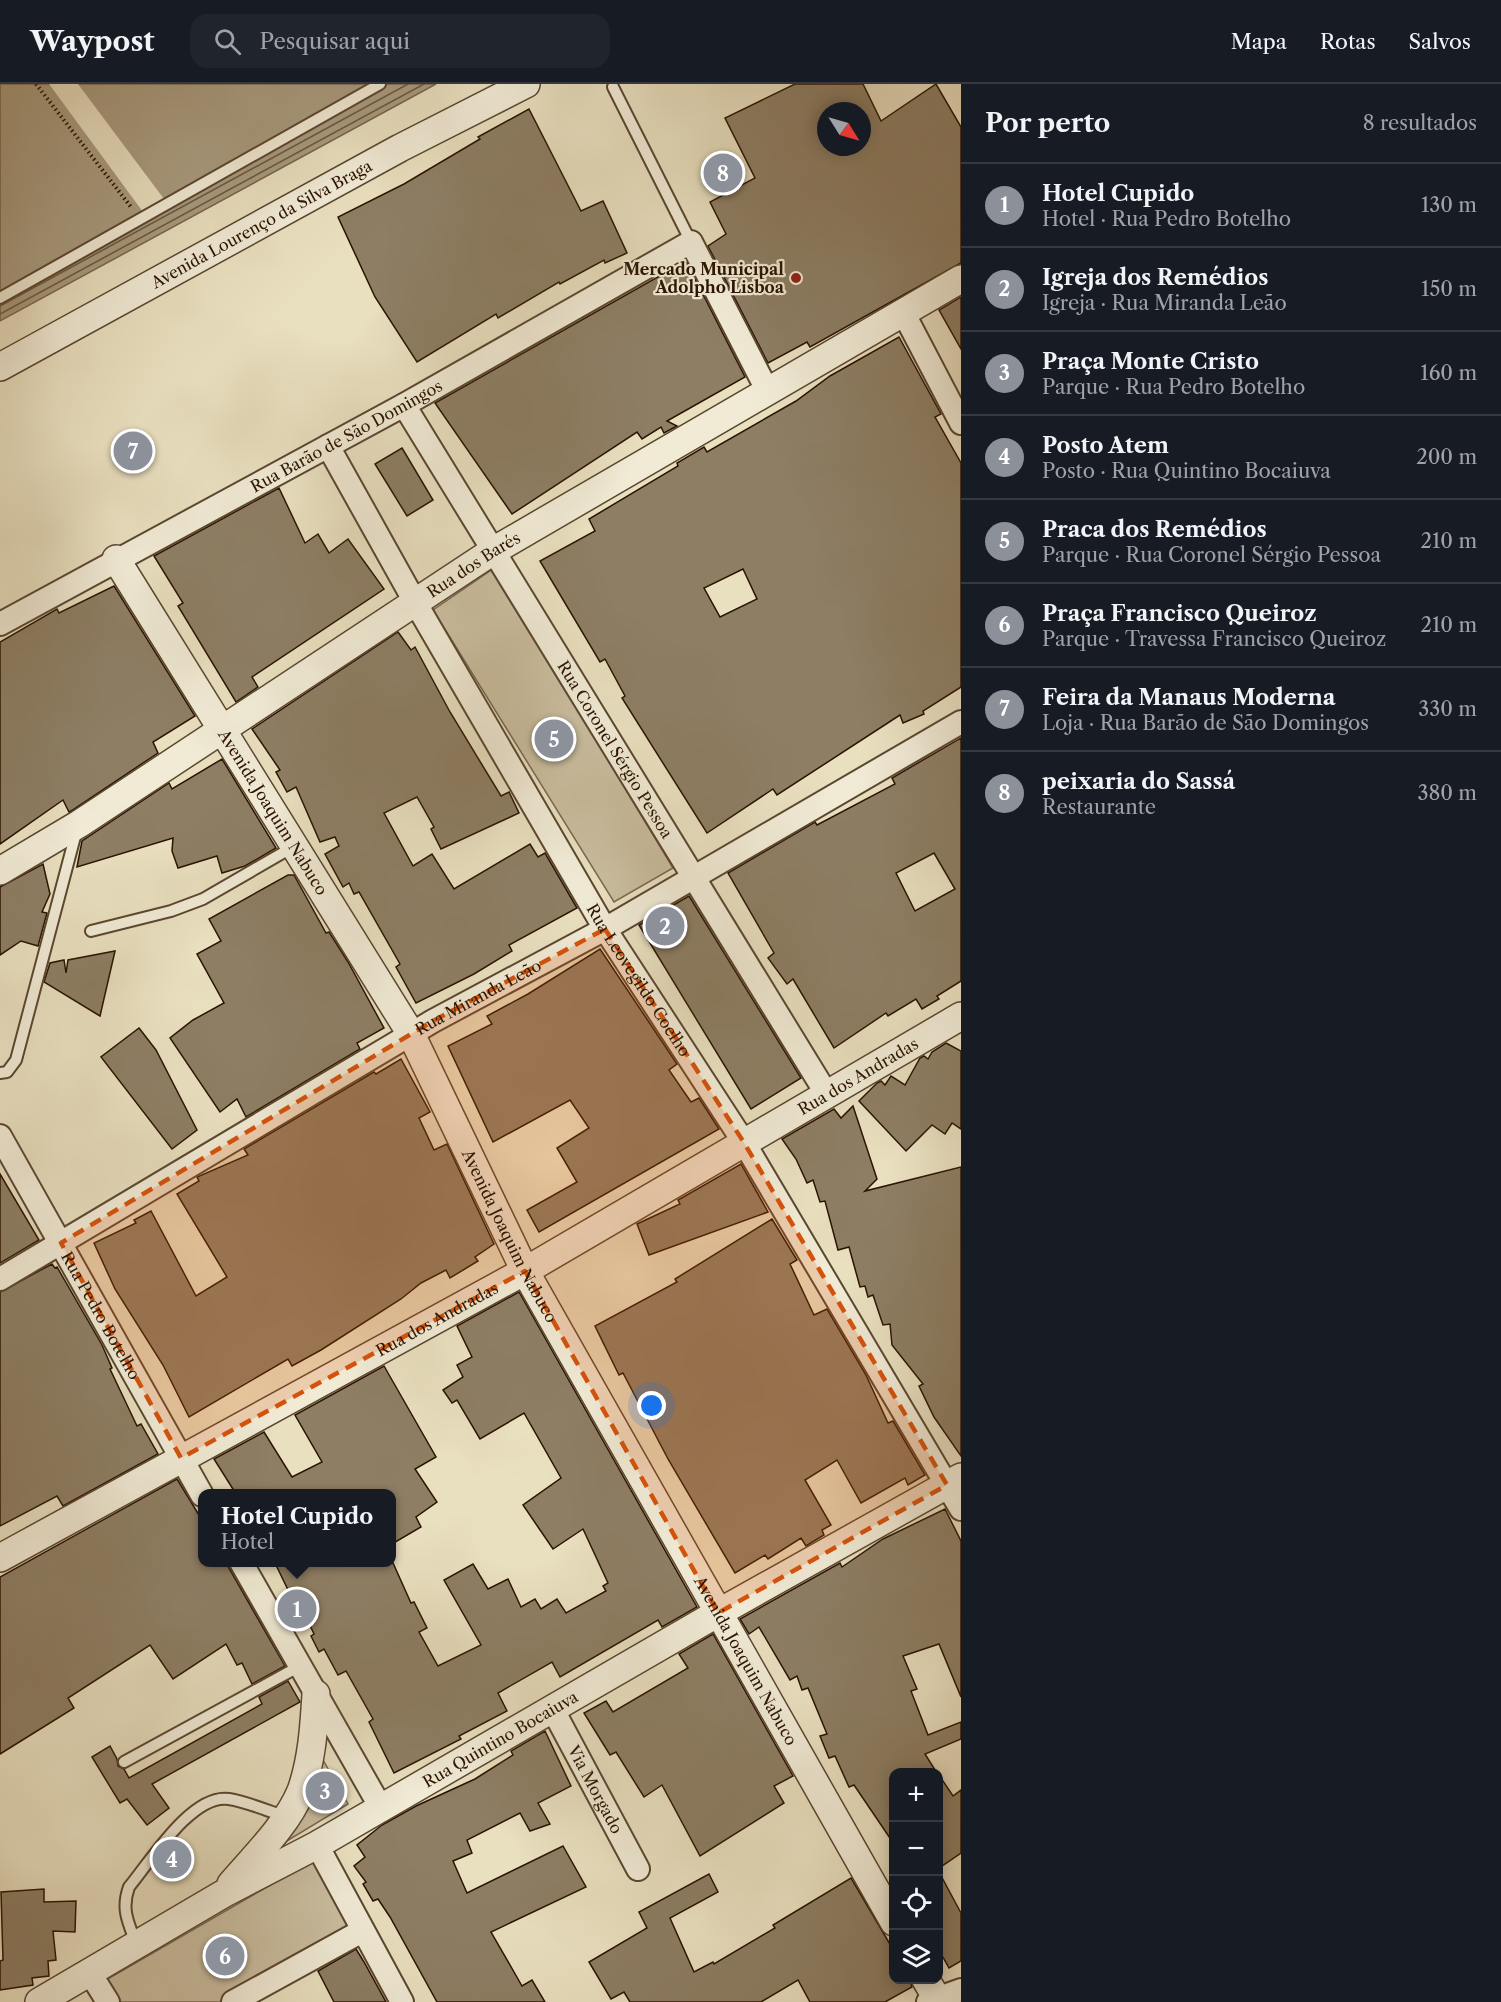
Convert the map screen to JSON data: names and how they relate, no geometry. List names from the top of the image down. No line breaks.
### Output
{"streets":{"street":["Avenida Lourenço da Silva Braga","Rua Barão de São Domingos","Rua dos Barés","Rua Coronel Sérgio Pessoa","Avenida Joaquim Nabuco","Rua Leovegildo Coelho","Rua Miranda Leão","Rua dos Andradas","Rua Pedro Botelho","Rua Quintino Bocaiuva","Via Morgado"]},"crossings":[["Rua Barão de São Domingos","Rua Coronel Sérgio Pessoa"],["Rua Barão de São Domingos","Avenida Joaquim Nabuco"],["Rua Barão de São Domingos","Rua Leovegildo Coelho"],["Rua dos Barés","Rua Coronel Sérgio Pessoa"],["Rua dos Barés","Avenida Joaquim Nabuco"],["Rua dos Barés","Rua Leovegildo Coelho"],["Rua Coronel Sérgio Pessoa","Rua Miranda Leão"],["Rua Coronel Sérgio Pessoa","Rua dos Andradas"],["Avenida Joaquim Nabuco","Rua Miranda Leão"],["Avenida Joaquim Nabuco","Rua dos Andradas"],["Avenida Joaquim Nabuco","Rua Quintino Bocaiuva"],["Rua Leovegildo Coelho","Rua Miranda Leão"],["Rua Leovegildo Coelho","Rua dos Andradas"],["Rua Leovegildo Coelho","Rua Quintino Bocaiuva"],["Rua Miranda Leão","Rua Pedro Botelho"],["Rua dos Andradas","Rua Pedro Botelho"],["Rua Quintino Bocaiuva","Via Morgado"]],"places":["Mercado Municipal Adolpho Lisboa"],"north":"bottom right","page":{"header":"Waypost","search":"Pesquisar aqui","nav":["Mapa","Rotas","Salvos"],"heading":["Por perto","8 resultados"],"pins":["8","7","5","2","1","3","4","6"],"list":[{"mark":"1","name":"Hotel Cupido","note":"Hotel · Rua Pedro Botelho","value":"130 m"},{"mark":"2","name":"Igreja dos Remédios","note":"Igreja · Rua Miranda Leão","value":"150 m"},{"mark":"3","name":"Praça Monte Cristo","note":"Parque · Rua Pedro Botelho","value":"160 m"},{"mark":"4","name":"Posto Atem","note":"Posto · Rua Quintino Bocaiuva","value":"200 m"},{"mark":"5","name":"Praca dos Remédios","note":"Parque · Rua Coronel Sérgio Pessoa","value":"210 m"},{"mark":"6","name":"Praça Francisco Queiroz","note":"Parque · Travessa Francisco Queiroz","value":"210 m"},{"mark":"7","name":"Feira da Manaus Moderna","note":"Loja · Rua Barão de São Domingos","value":"330 m"},{"mark":"8","name":"peixaria do Sassá","note":"Restaurante","value":"380 m"}],"popup":["Hotel Cupido","Hotel"],"map_buttons":["+","−"]}}
